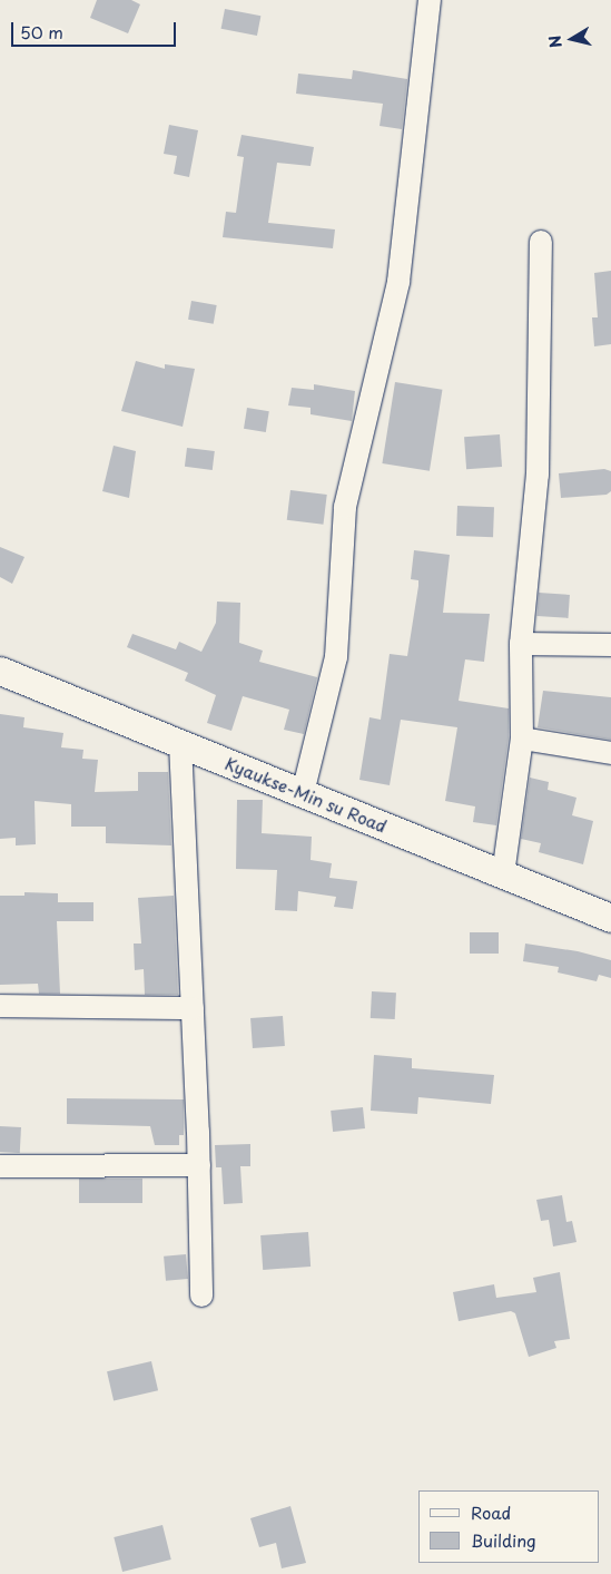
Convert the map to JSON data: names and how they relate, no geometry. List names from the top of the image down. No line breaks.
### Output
{"streets":{"street":["Kyaukse-Min su Road"]},"legend":["Road","Building"],"scale_bar":"50 m","north":"left"}
